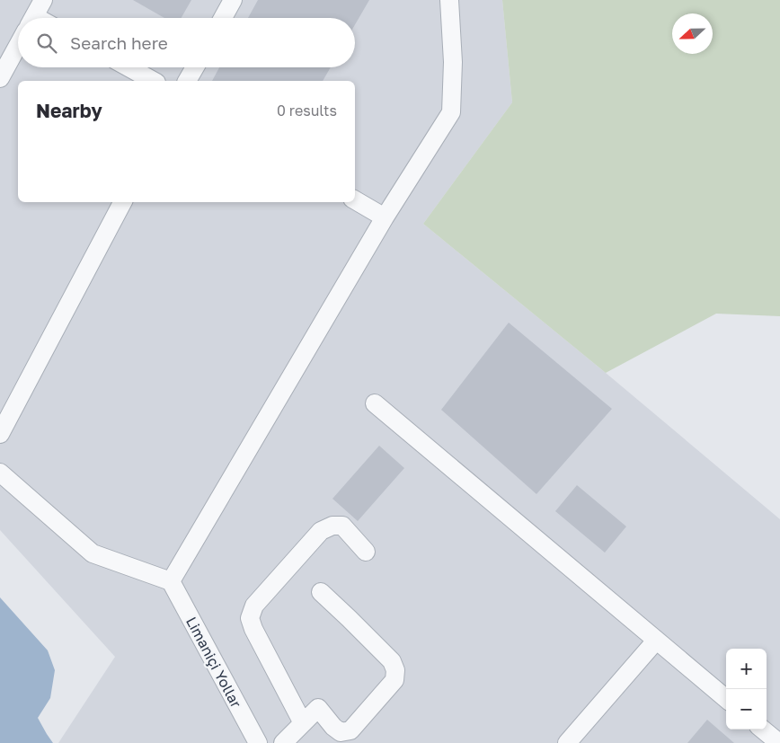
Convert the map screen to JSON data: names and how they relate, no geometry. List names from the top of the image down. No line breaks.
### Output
{"streets":{"street":["Limaniçi Yollar"]},"north":"left","page":{"search":"Search here","heading":["Nearby","0 results"],"map_buttons":["+","−"]}}
